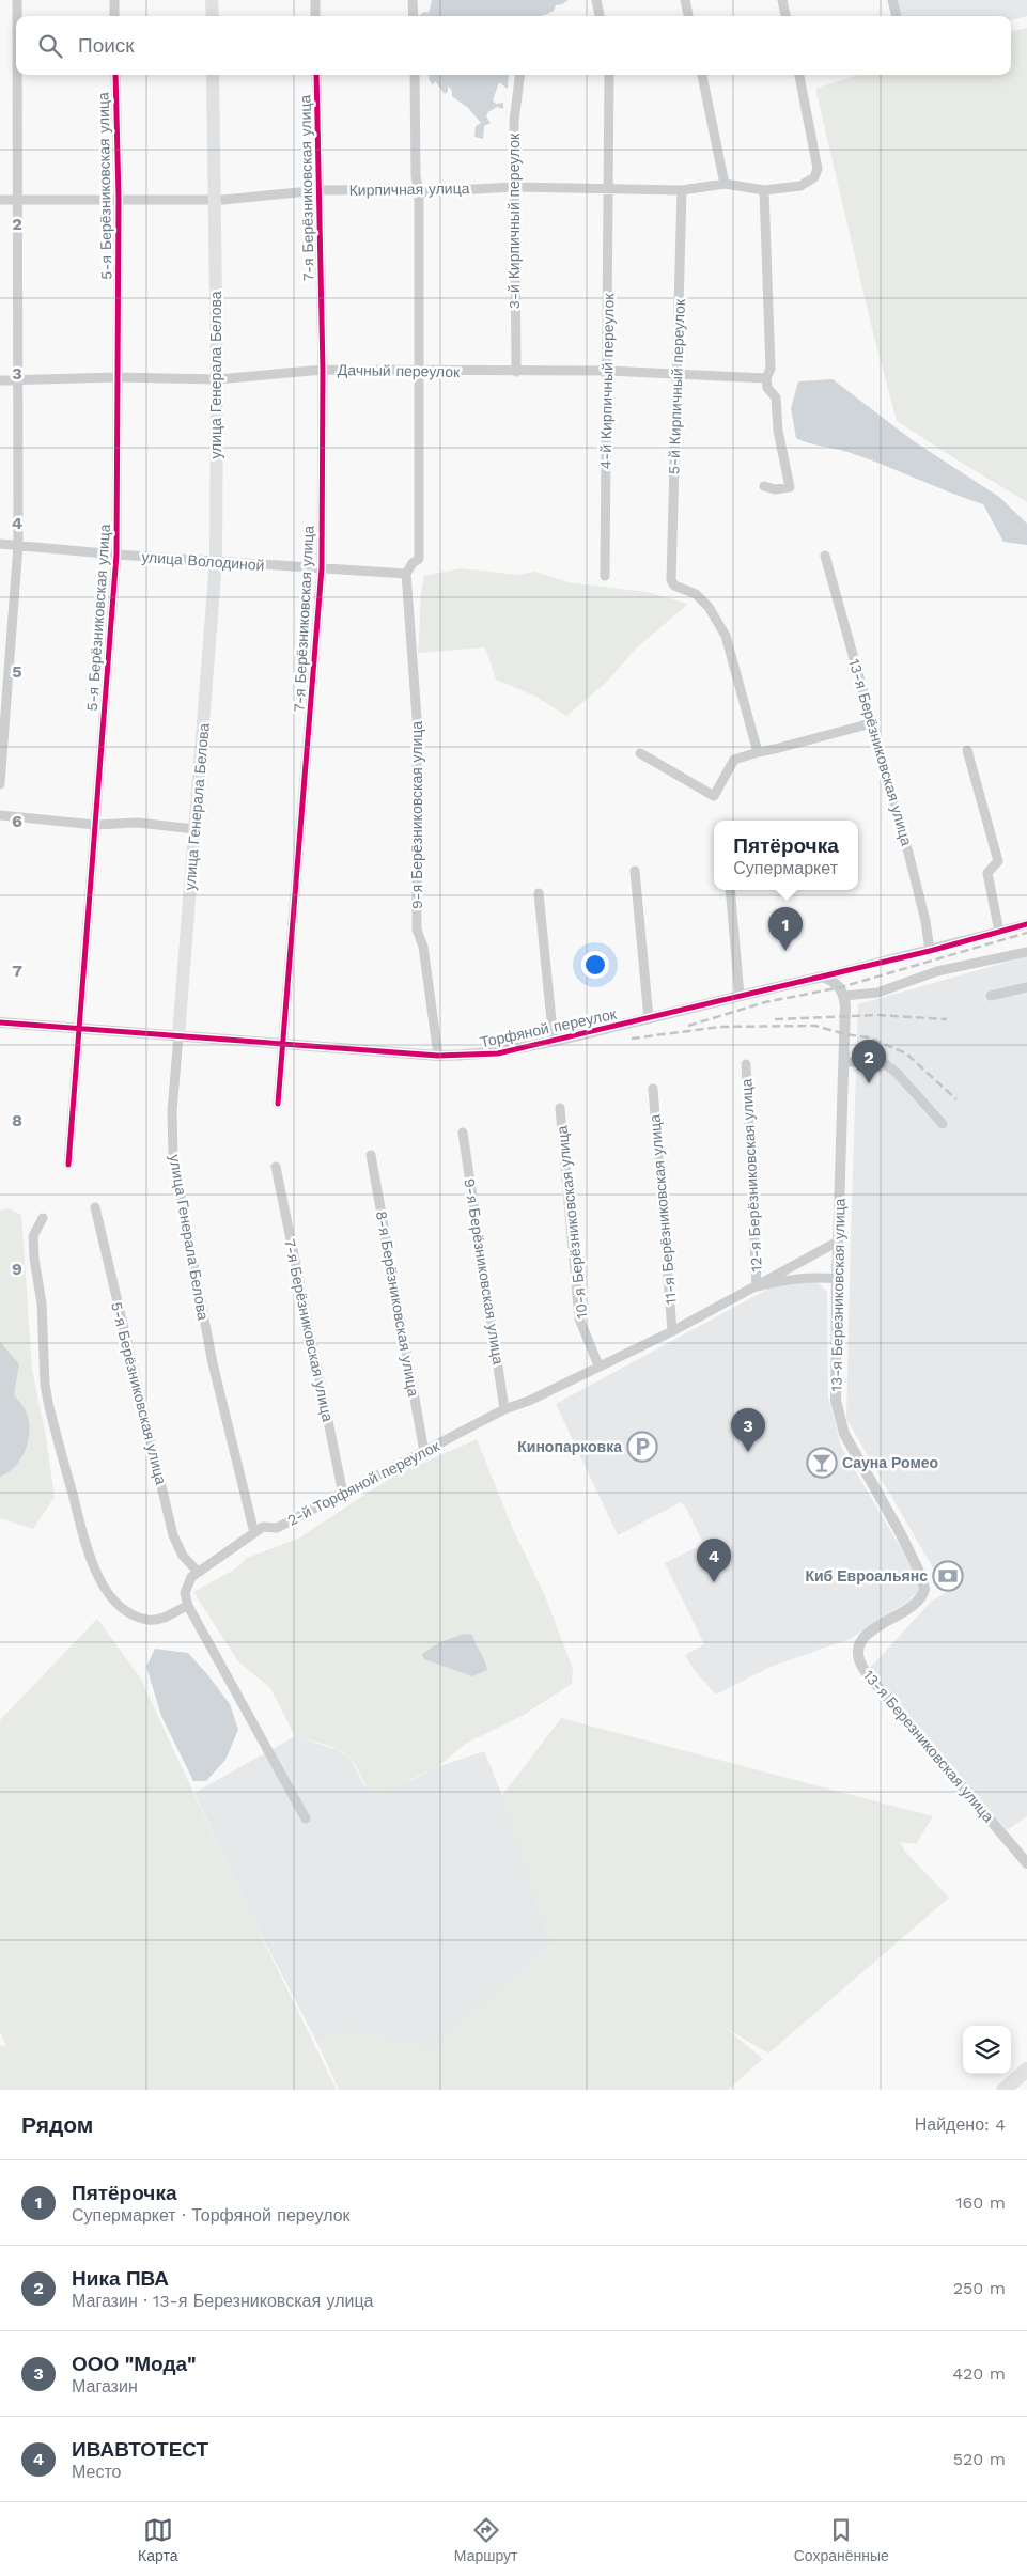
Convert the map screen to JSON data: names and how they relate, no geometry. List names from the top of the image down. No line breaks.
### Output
{"streets":{"main road":["улица Генерала Белова"],"street":["5-я Берёзниковская улица","7-я Берёзниковская улица","Кирпичная улица","3-й Кирпичный переулок","Дачный переулок","4-й Кирпичный переулок","5-й Кирпичный переулок","улица Володиной","13-я Берёзниковская улица","9-я Берёзниковская улица","Торфяной переулок","12-я Берёзниковская улица","11-я Берёзниковская улица","10-я Берёзниковская улица","13-я Березниковская улица","8-я Берёзниковская улица","2-й Торфяной переулок"]},"crossings":[["5-я Берёзниковская улица","Кирпичная улица"],["5-я Берёзниковская улица","Дачный переулок"],["5-я Берёзниковская улица","улица Володиной"],["5-я Берёзниковская улица","Торфяной переулок"],["5-я Берёзниковская улица","2-й Торфяной переулок"],["7-я Берёзниковская улица","Кирпичная улица"],["7-я Берёзниковская улица","Дачный переулок"],["7-я Берёзниковская улица","улица Володиной"],["7-я Берёзниковская улица","Торфяной переулок"],["7-я Берёзниковская улица","2-й Торфяной переулок"],["Кирпичная улица","3-й Кирпичный переулок"],["Кирпичная улица","улица Генерала Белова"],["Кирпичная улица","4-й Кирпичный переулок"],["Кирпичная улица","5-й Кирпичный переулок"],["3-й Кирпичный переулок","Дачный переулок"],["Дачный переулок","улица Генерала Белова"],["Дачный переулок","4-й Кирпичный переулок"],["Дачный переулок","5-й Кирпичный переулок"],["улица Генерала Белова","улица Володиной"],["улица Генерала Белова","Торфяной переулок"],["улица Генерала Белова","2-й Торфяной переулок"],["улица Володиной","9-я Берёзниковская улица"],["13-я Берёзниковская улица","Торфяной переулок"],["9-я Берёзниковская улица","Торфяной переулок"],["9-я Берёзниковская улица","2-й Торфяной переулок"],["12-я Берёзниковская улица","2-й Торфяной переулок"],["11-я Берёзниковская улица","2-й Торфяной переулок"],["10-я Берёзниковская улица","2-й Торфяной переулок"],["13-я Березниковская улица","2-й Торфяной переулок"],["8-я Берёзниковская улица","2-й Торфяной переулок"]],"places":{"parking":["Кинопарковка"],"bar":["Сауна Ромео"],"bank":["Киб Евроальянс"]},"page":{"search":"Поиск","popup":["Пятёрочка","Супермаркет"],"pins":["1","2","3","4"],"heading":["Рядом","Найдено: 4"],"list":[{"mark":"1","name":"Пятёрочка","note":"Супермаркет · Торфяной переулок","value":"160 m"},{"mark":"2","name":"Ника ПВА","note":"Магазин · 13-я Березниковская улица","value":"250 m"},{"mark":"3","name":"ООО \"Мода\"","note":"Магазин","value":"420 m"},{"mark":"4","name":"ИВАВТОТЕСТ","note":"Место","value":"520 m"}],"nav":["Карта","Маршрут","Сохранённые"]},"grid":{"rows":["2","3","4","5","6","7","8","9"]}}
